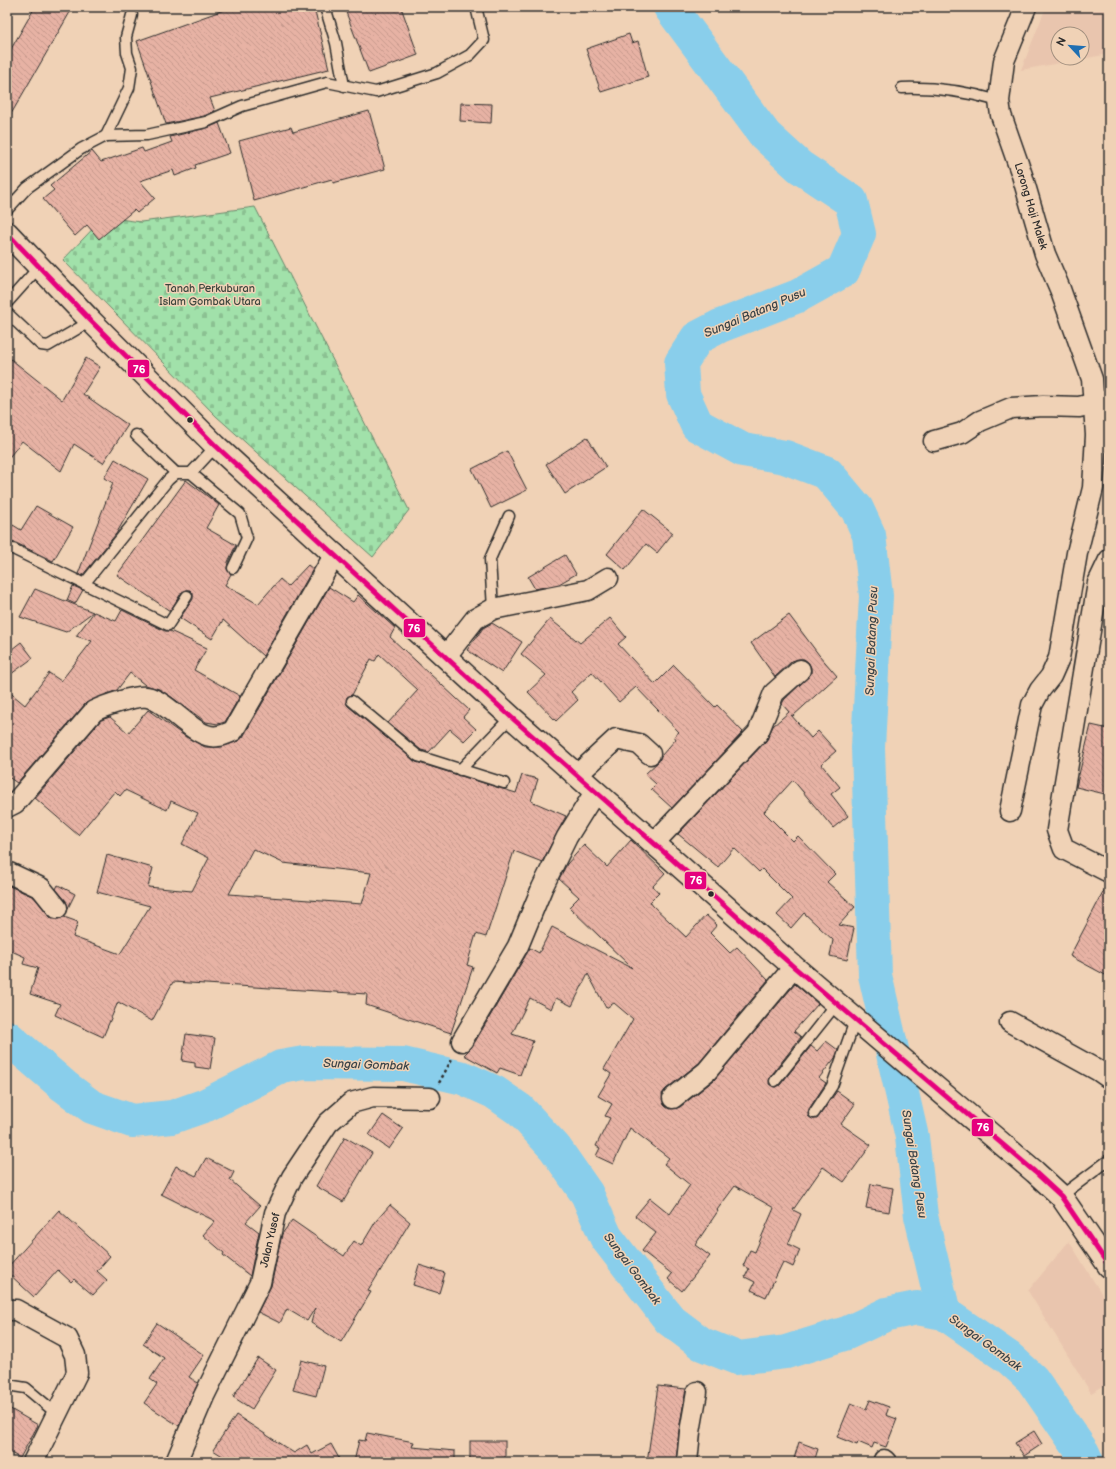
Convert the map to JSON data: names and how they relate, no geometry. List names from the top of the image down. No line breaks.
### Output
{"streets":{"street":["Lorong Haji Malek","Jalan Yusof"]},"water":["Sungai Batang Pusu","Sungai Gombak"],"parks":["Tanah Perkuburan Islam Gombak Utara"],"lines":["transit line 76"],"north":"top left"}
